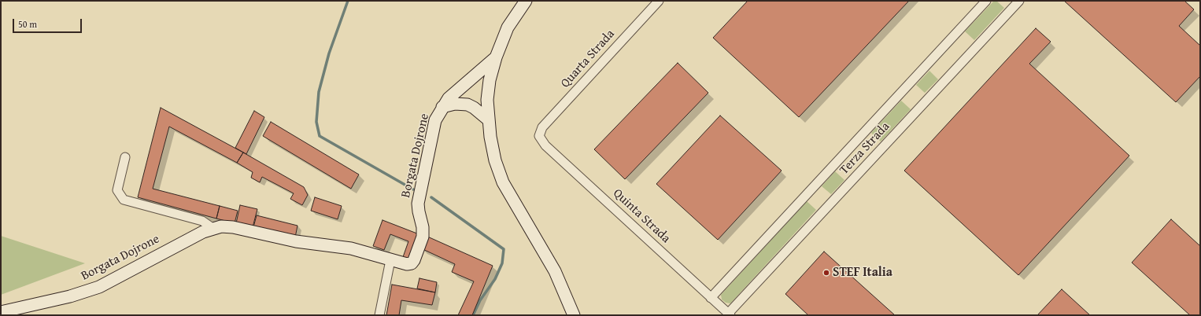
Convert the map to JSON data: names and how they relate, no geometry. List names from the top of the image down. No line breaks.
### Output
{"streets":{"street":["Quarta Strada","Terza Strada","Borgata Dojrone","Quinta Strada"]},"crossings":[["Quarta Strada","Quinta Strada"],["Terza Strada","Quinta Strada"]],"places":["STEF Italia"],"scale_bar":"50 m"}
